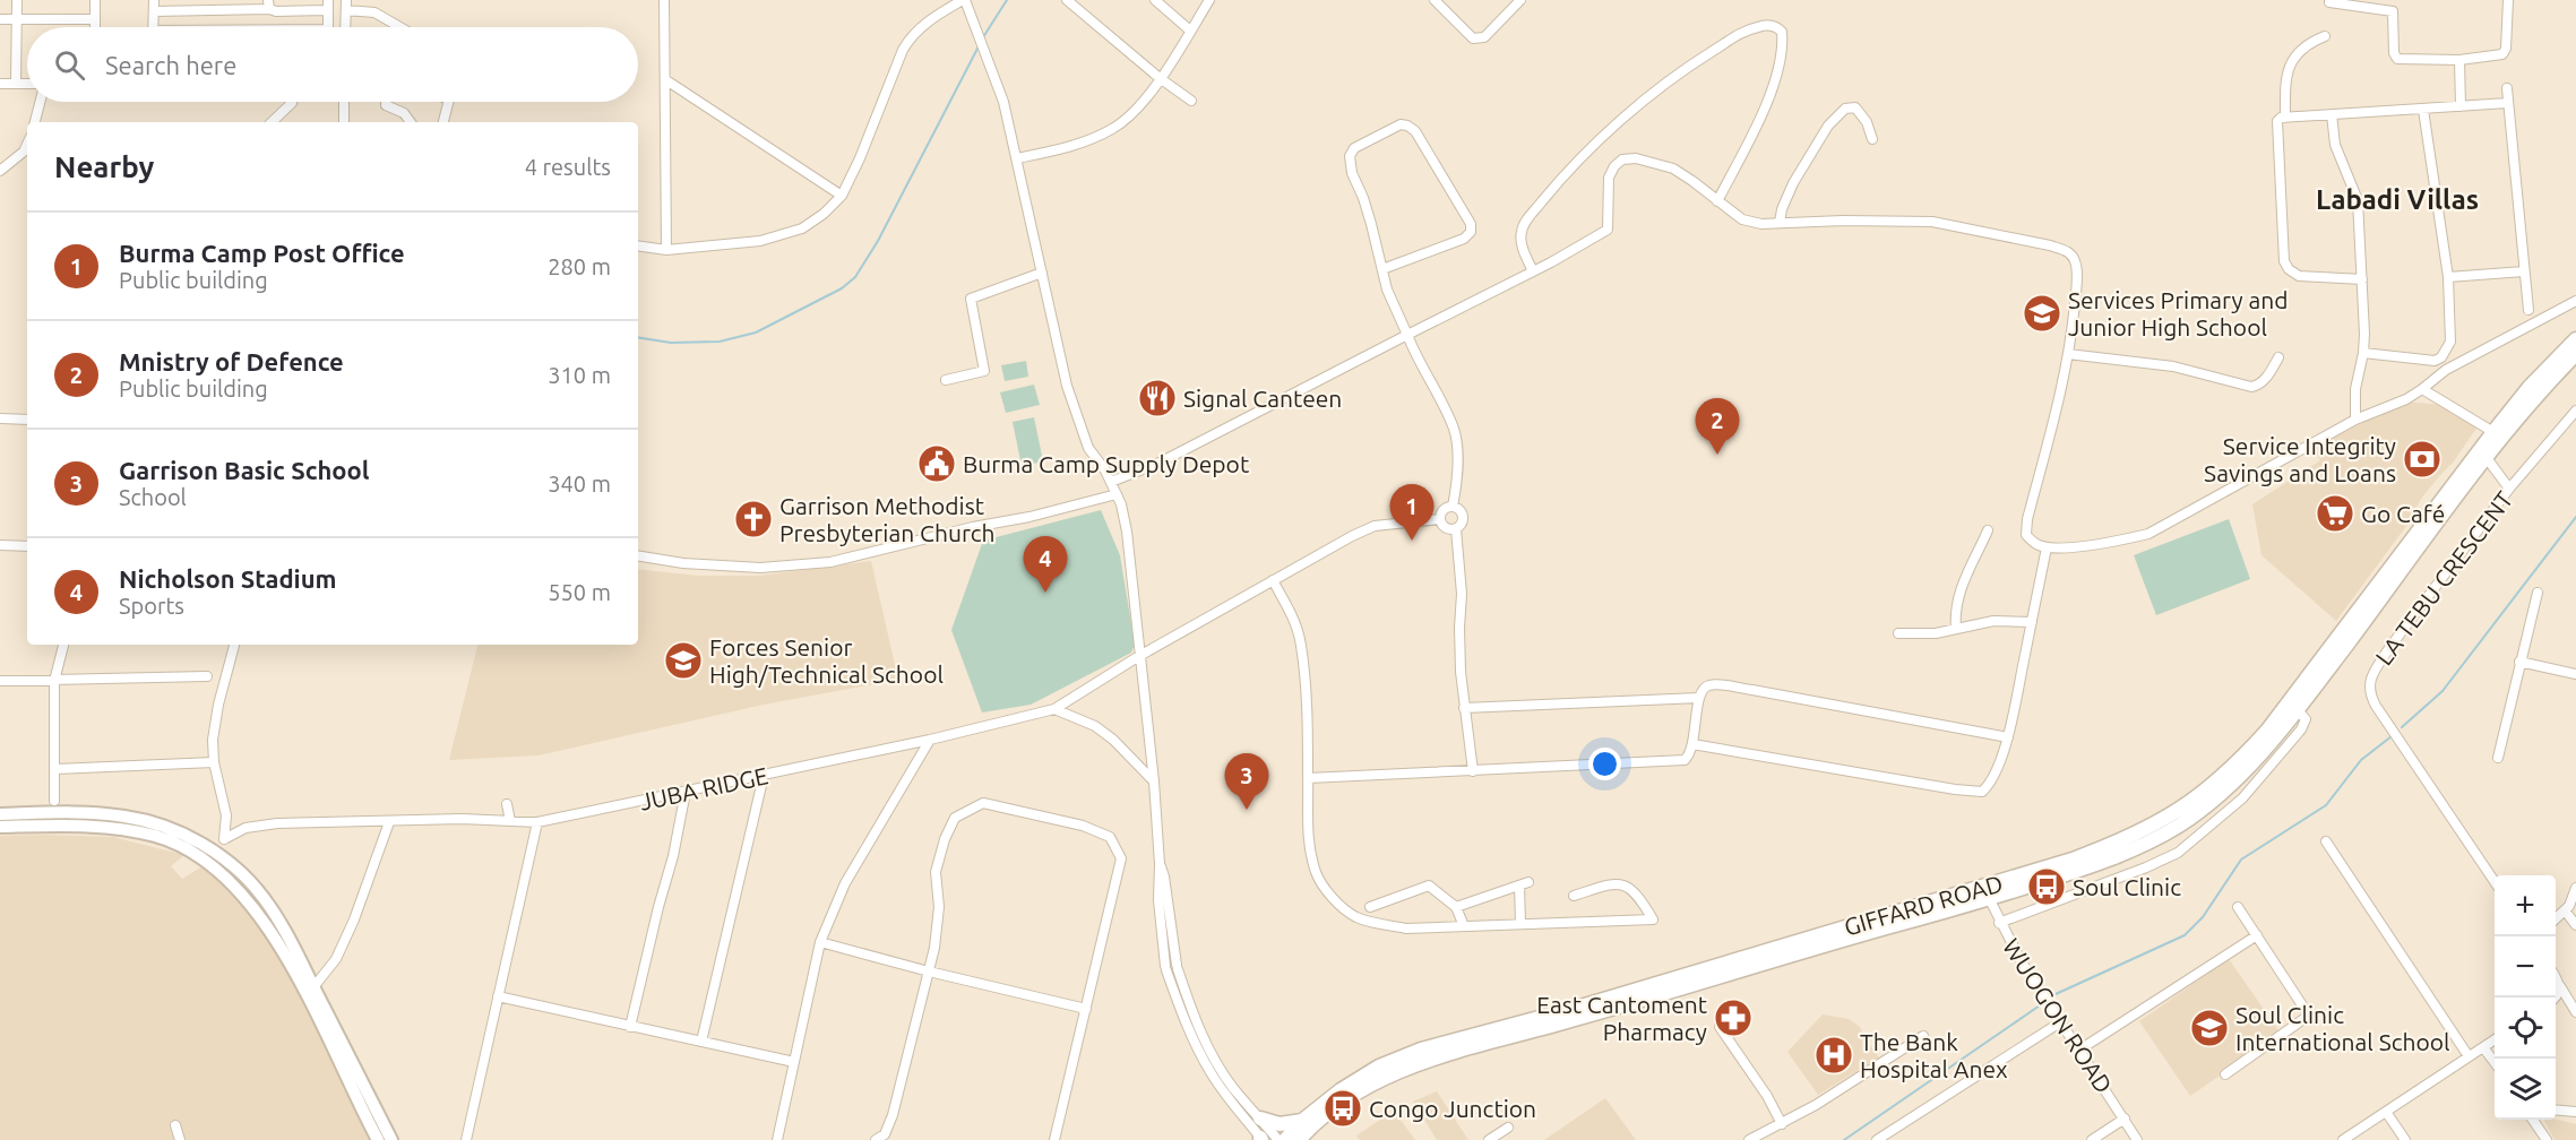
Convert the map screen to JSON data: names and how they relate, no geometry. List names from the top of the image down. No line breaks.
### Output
{"streets":{"main road":["GIFFARD ROAD"],"street":["LA TEBU CRESCENT","JUBA RIDGE","WUOGON ROAD"]},"crossings":[["GIFFARD ROAD","WUOGON ROAD"]],"districts":["Labadi Villas"],"places":{"school or university":["Services Primary and Junior High School","Forces Senior High/Technical School","Soul Clinic International School"],"restaurant":["Signal Canteen"],"bank":["Service Integrity Savings and Loans"],"public building":["Burma Camp Supply Depot"],"supermarket":["Go Café"],"church":["Garrison Methodist Presbyterian Church"],"bus stop":["Soul Clinic","Congo Junction"],"pharmacy":["East Cantoment Pharmacy"],"hospital":["The Bank Hospital Anex"]},"page":{"search":"Search here","heading":["Nearby","4 results"],"list":[{"mark":"1","name":"Burma Camp Post Office","note":"Public building","value":"280 m"},{"mark":"2","name":"Mnistry of Defence","note":"Public building","value":"310 m"},{"mark":"3","name":"Garrison Basic School","note":"School","value":"340 m"},{"mark":"4","name":"Nicholson Stadium","note":"Sports","value":"550 m"}],"pins":["2","1","4","3"],"map_buttons":["+","−"]}}
